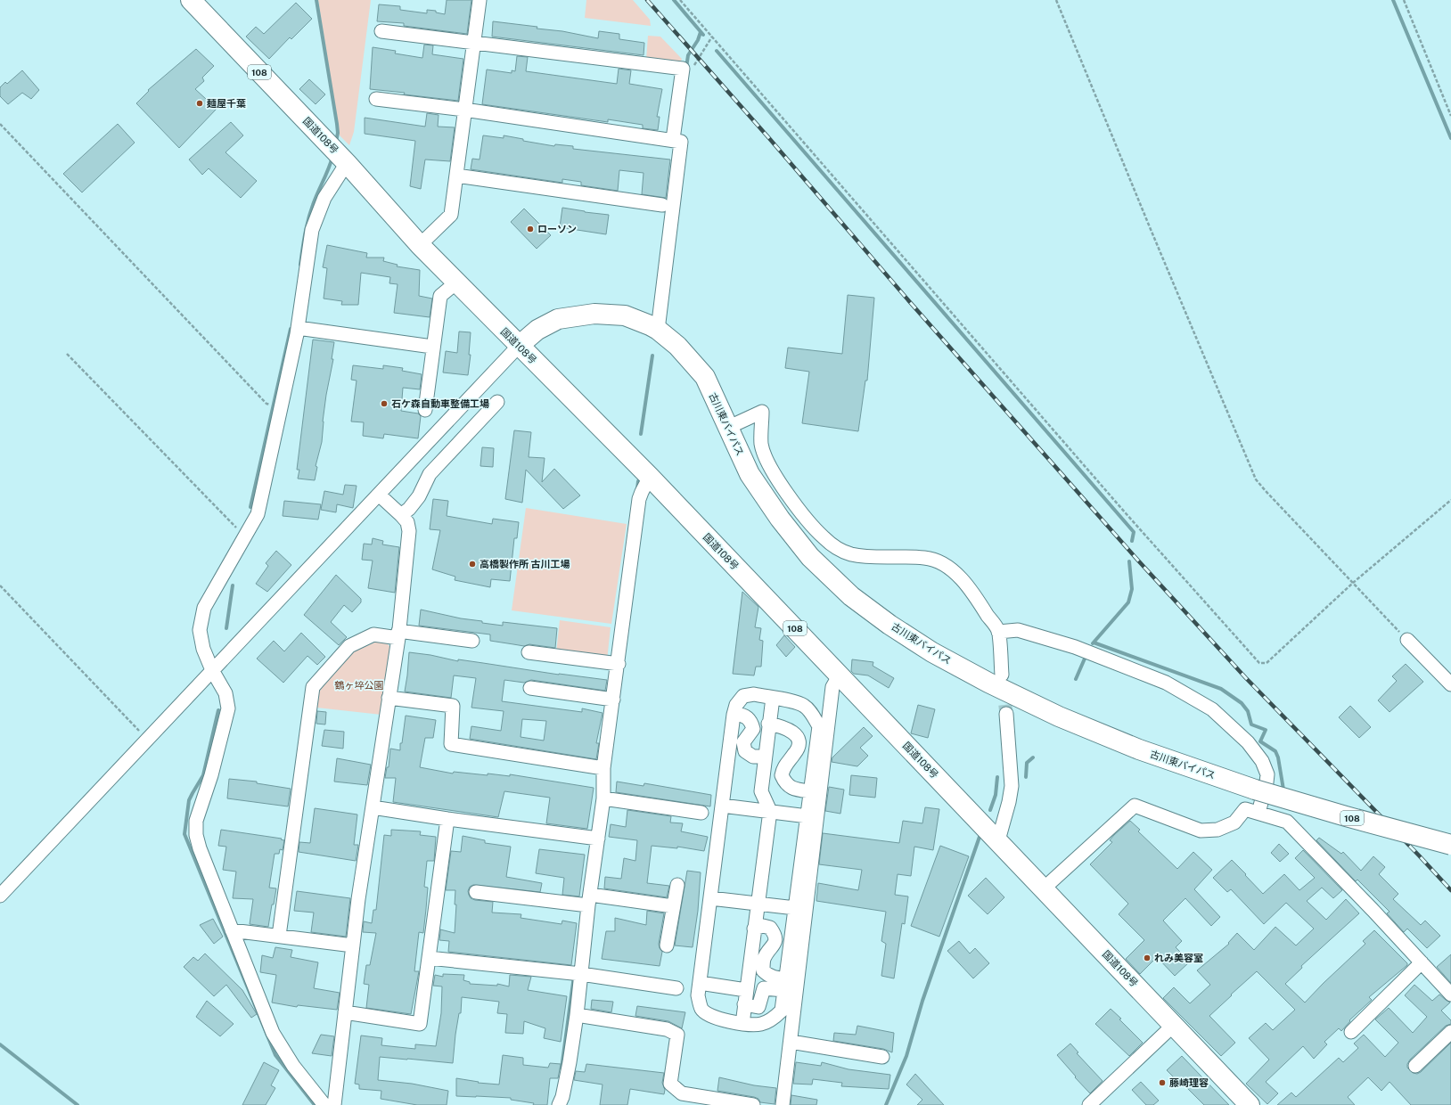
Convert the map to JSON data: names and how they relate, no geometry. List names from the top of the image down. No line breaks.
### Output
{"streets":{"highway":["108","国道108号","古川東バイパス"]},"crossings":[["国道108号","古川東バイパス"]],"parks":["鶴ヶ埣公園"],"places":["麺屋千葉","ローソン","石ケ森自動車整備工場","高橋製作所 古川工場","れみ美容室","藤崎理容"]}
